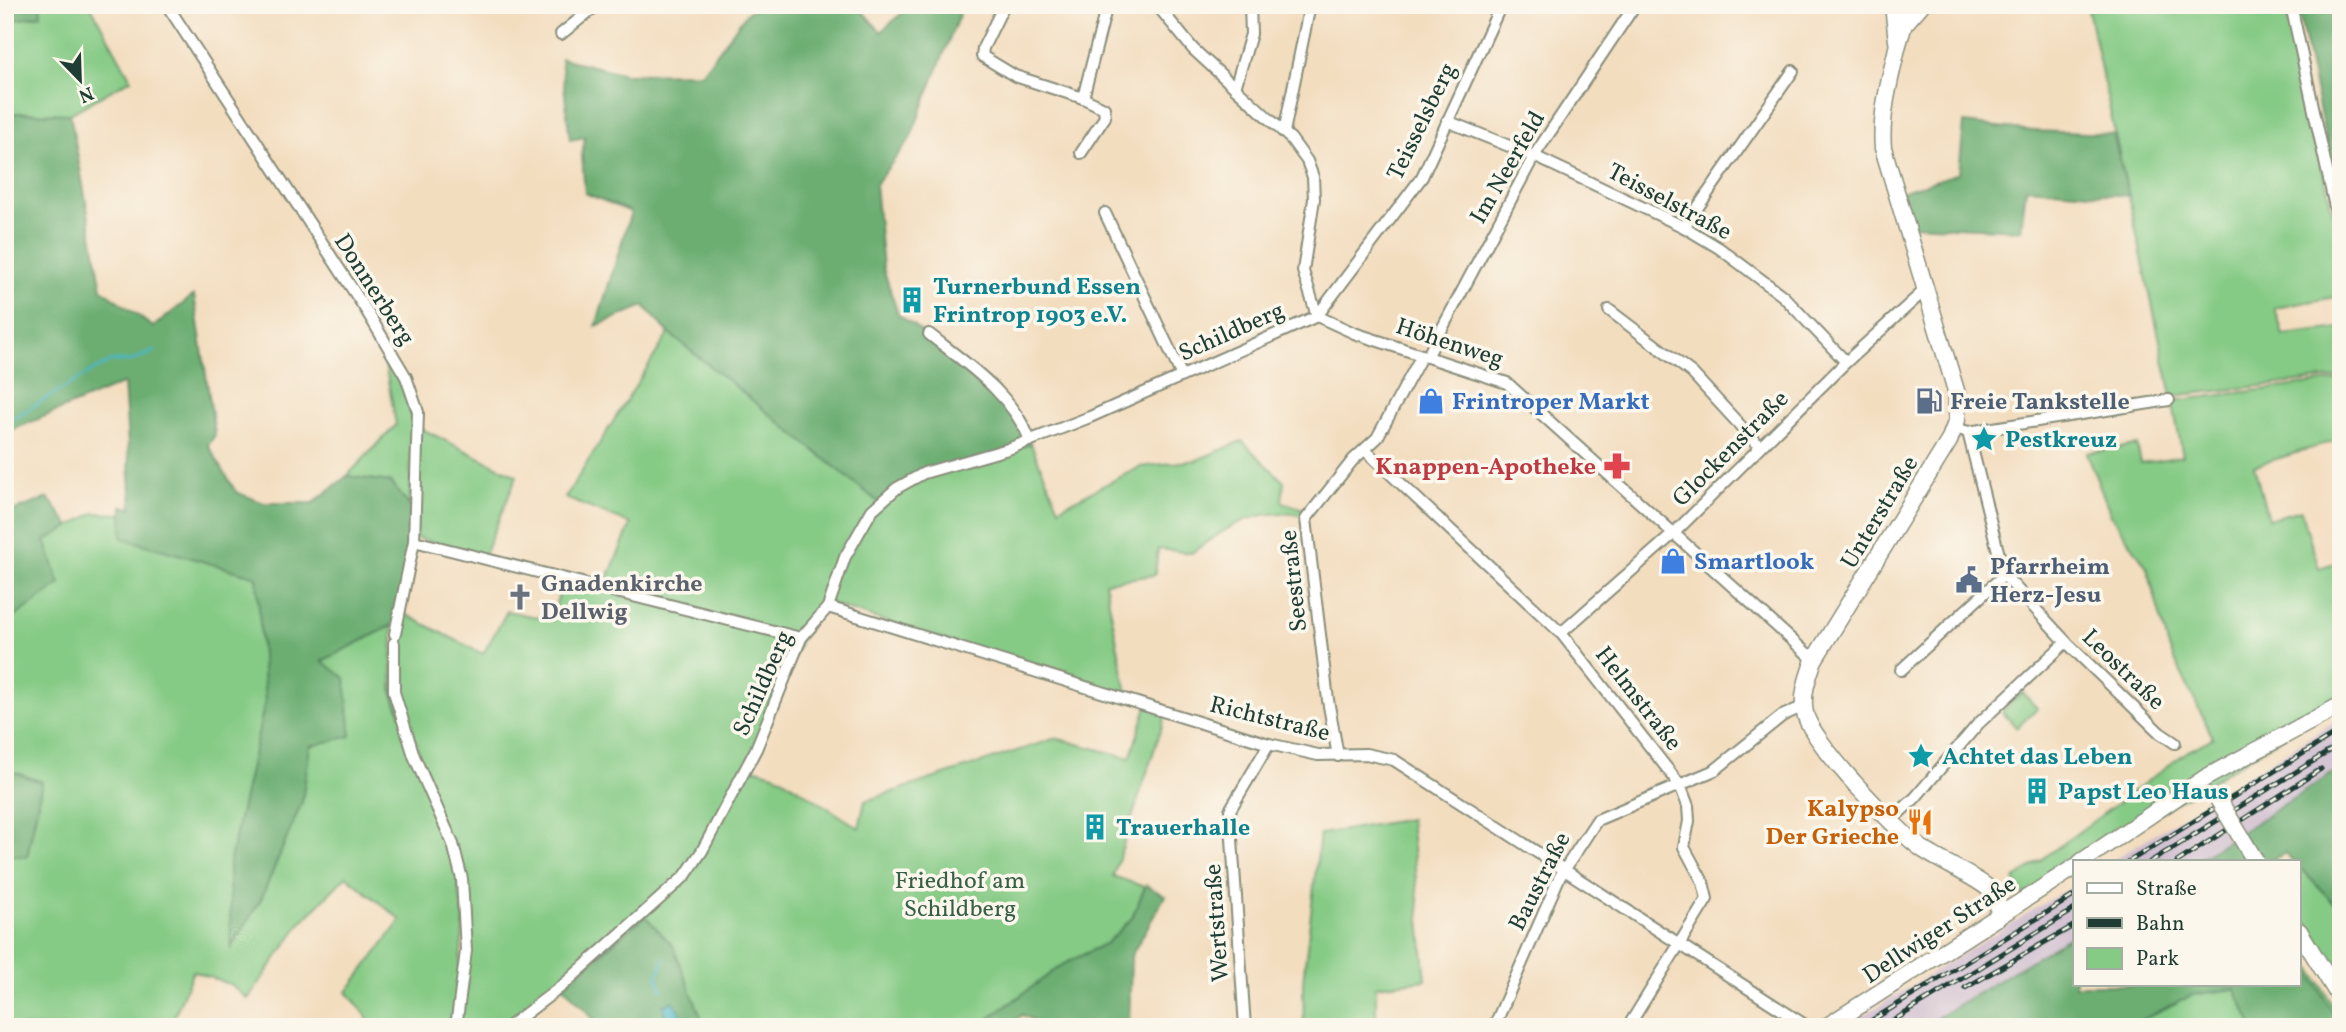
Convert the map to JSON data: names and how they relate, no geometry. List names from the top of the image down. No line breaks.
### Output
{"streets":{"street":["Teisselsberg","Im Neerfeld","Teisselstraße","Donnerberg","Schildberg","Höhenweg","Glockenstraße","Unterstraße","Seestraße","Leostraße","Helmstraße","Richtstraße","Baustraße","Wertstraße","Dellwiger Straße"]},"crossings":[["Teisselsberg","Teisselstraße"],["Teisselsberg","Schildberg"],["Teisselsberg","Höhenweg"],["Im Neerfeld","Teisselstraße"],["Im Neerfeld","Höhenweg"],["Im Neerfeld","Seestraße"],["Teisselstraße","Glockenstraße"],["Schildberg","Höhenweg"],["Schildberg","Richtstraße"],["Höhenweg","Glockenstraße"],["Höhenweg","Unterstraße"],["Höhenweg","Seestraße"],["Glockenstraße","Unterstraße"],["Glockenstraße","Helmstraße"],["Unterstraße","Leostraße"],["Unterstraße","Baustraße"],["Seestraße","Helmstraße"],["Seestraße","Richtstraße"],["Helmstraße","Richtstraße"],["Helmstraße","Baustraße"],["Richtstraße","Baustraße"],["Richtstraße","Wertstraße"]],"parks":["Friedhof am Schildberg"],"places":{"building":["Turnerbund Essen Frintrop 1903 e.V.","Papst Leo Haus","Trauerhalle"],"shop":["Frintroper Markt","Smartlook"],"fuel station":["Freie Tankstelle"],"place":["Pestkreuz","Achtet das Leben"],"pharmacy":["Knappen-Apotheke"],"public building":["Pfarrheim Herz-Jesu"],"church":["Gnadenkirche Dellwig"],"restaurant":["Kalypso Der Grieche"]},"legend":["Straße","Bahn","Park"],"north":"bottom right"}
